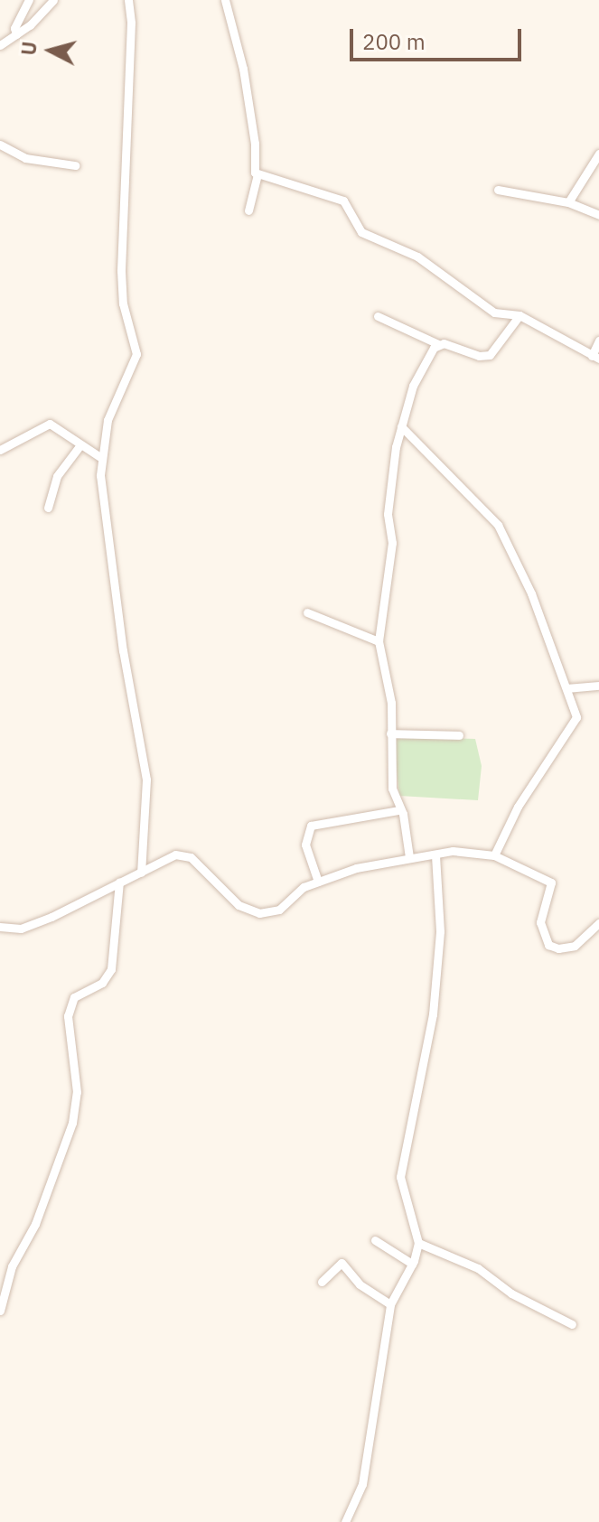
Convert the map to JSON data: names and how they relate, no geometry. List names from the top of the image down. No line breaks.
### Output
{"scale_bar":"200 m","north":"left"}
